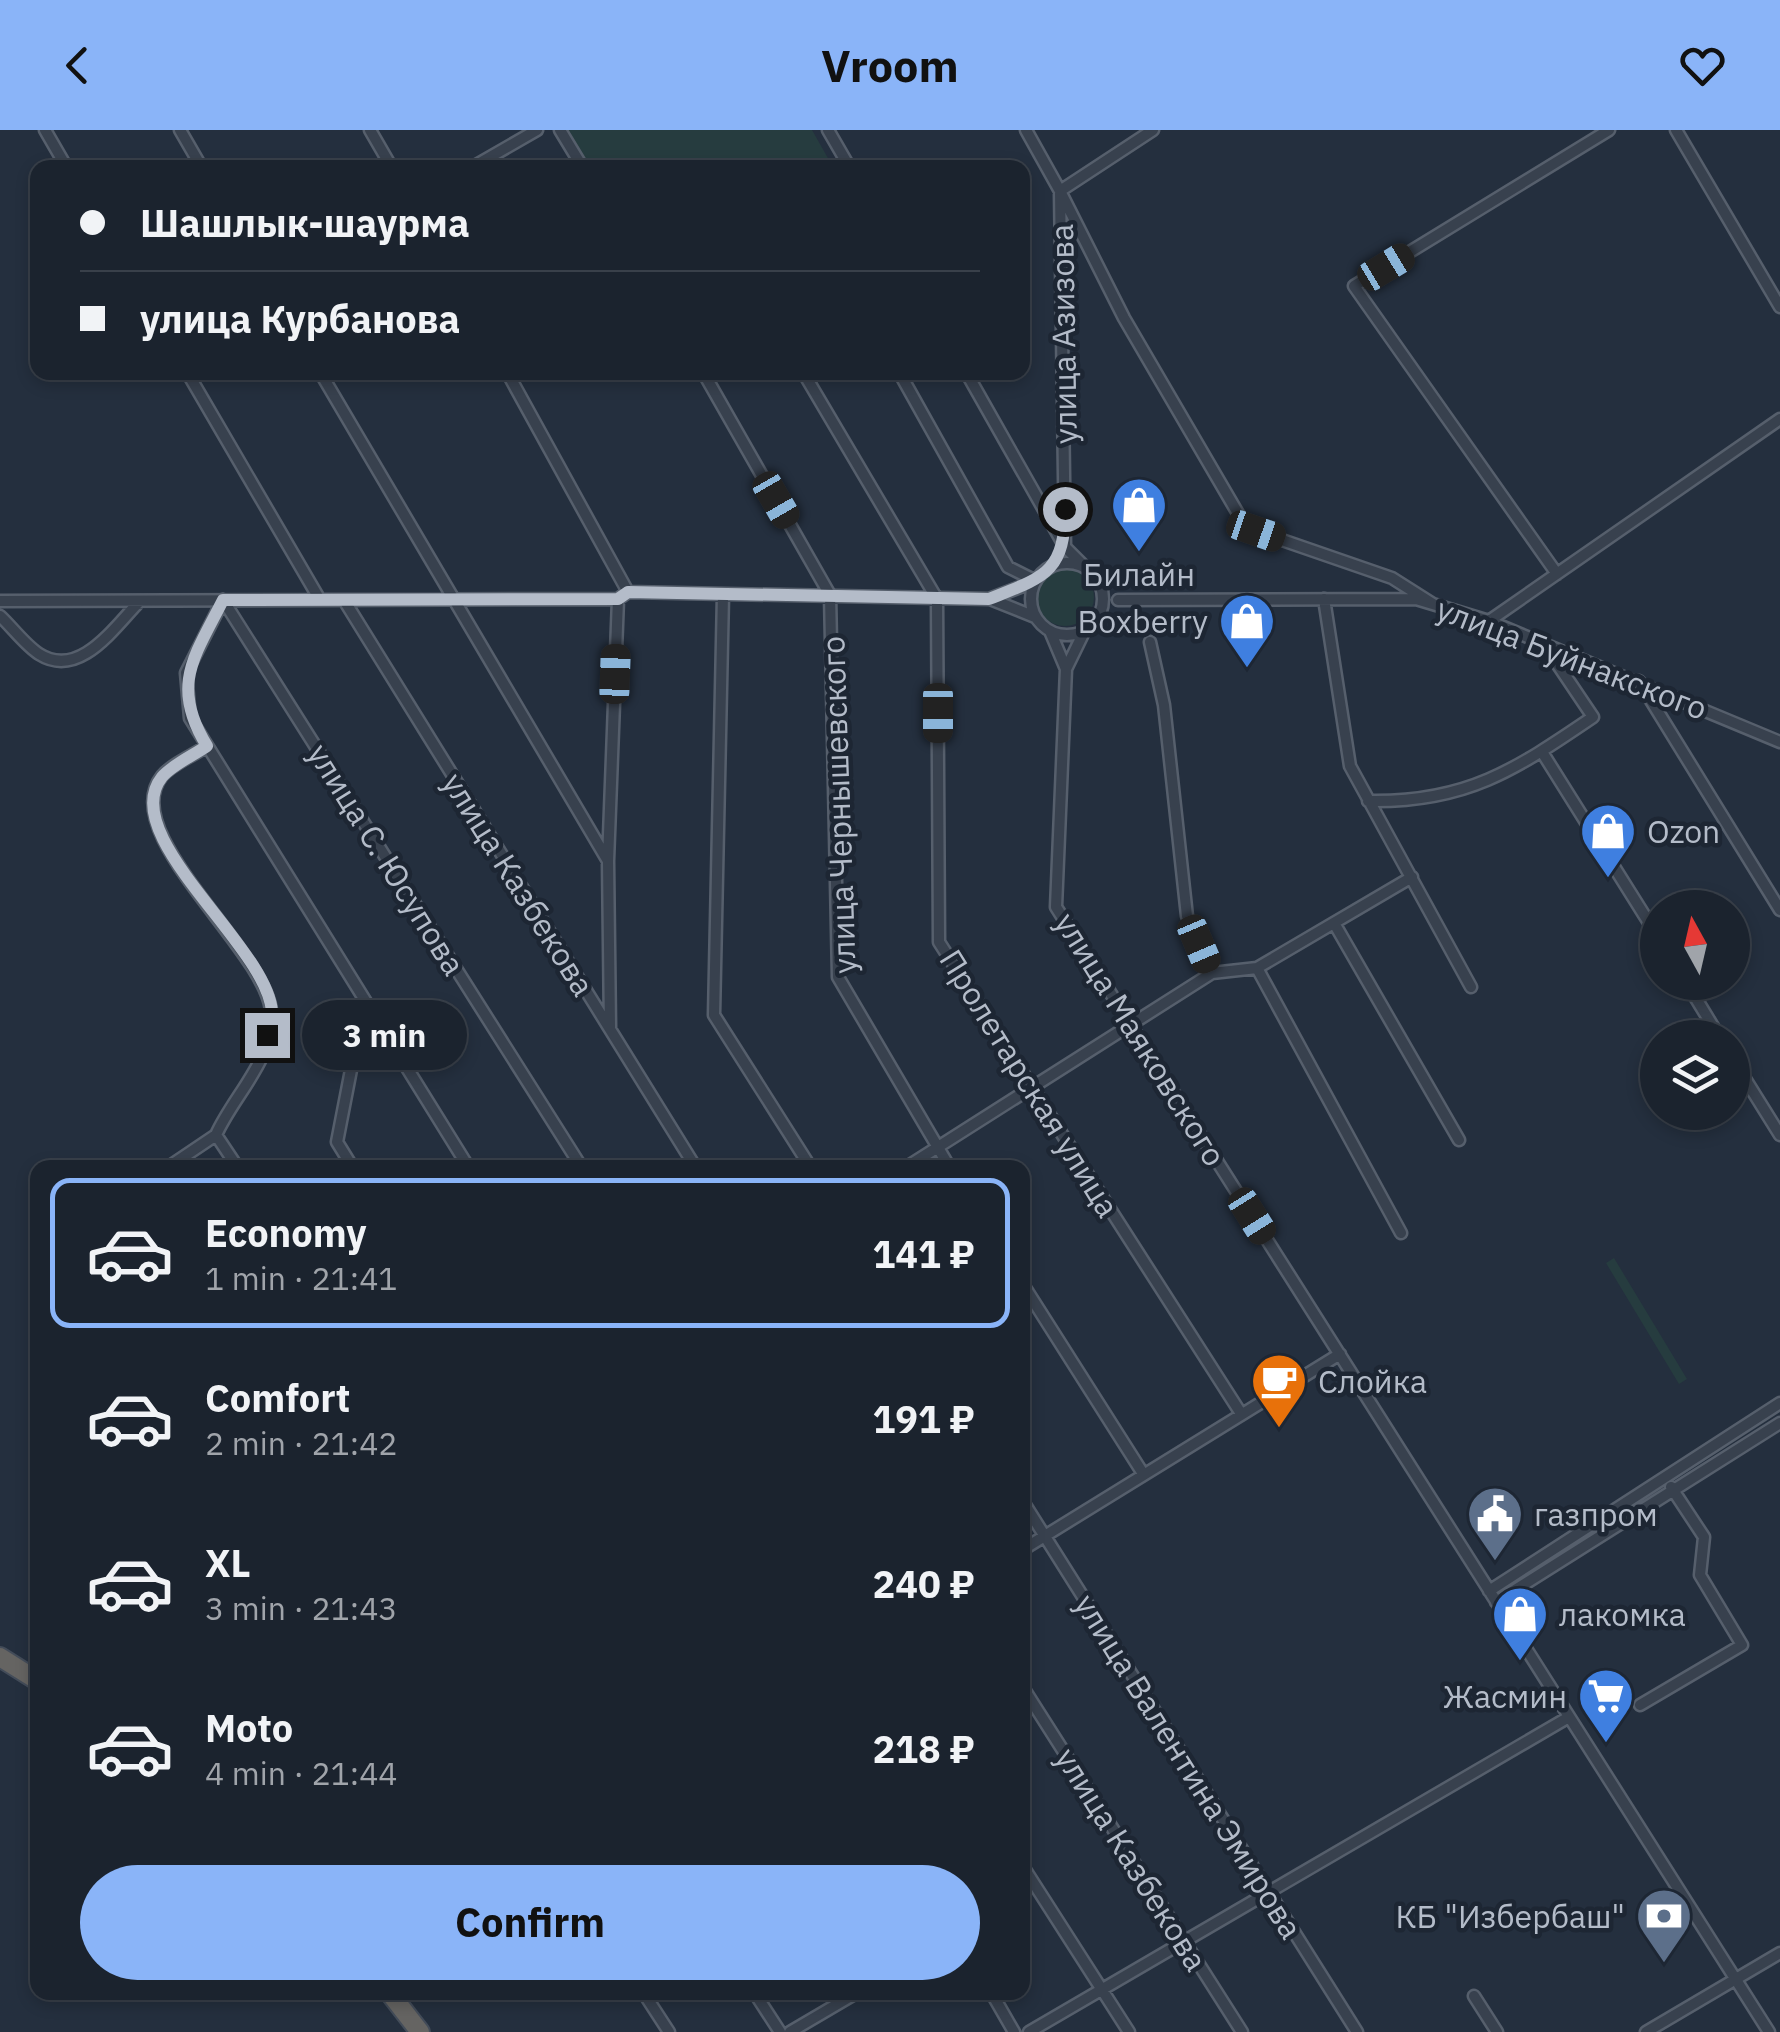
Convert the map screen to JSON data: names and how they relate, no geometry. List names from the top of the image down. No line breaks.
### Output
{"streets":{"street":["улица Азизова","улица Буйнакского","улица Чернышевского","улица С. Юсупова","улица Казбекова","улица Маяковского","Пролетарская улица","улица Валентина Эмирова"]},"places":{"shop":["Билайн","Boxberry","Ozon","лакомка"],"cafe":["Слойка"],"public building":["газпром"],"supermarket":["Жасмин"],"bank":["КБ \"Избербаш\""]},"north":"top","page":{"header":"Vroom","banner":["Шашлык-шаурма","улица Курбанова"],"bubble":"3 min","list":[{"name":"Economy","note":"1 min · 21:41","value":"141 ₽"},{"name":"Comfort","note":"2 min · 21:42","value":"191 ₽"},{"name":"XL","note":"3 min · 21:43","value":"240 ₽"},{"name":"Moto","note":"4 min · 21:44","value":"218 ₽"}],"buttons":"Confirm"}}
